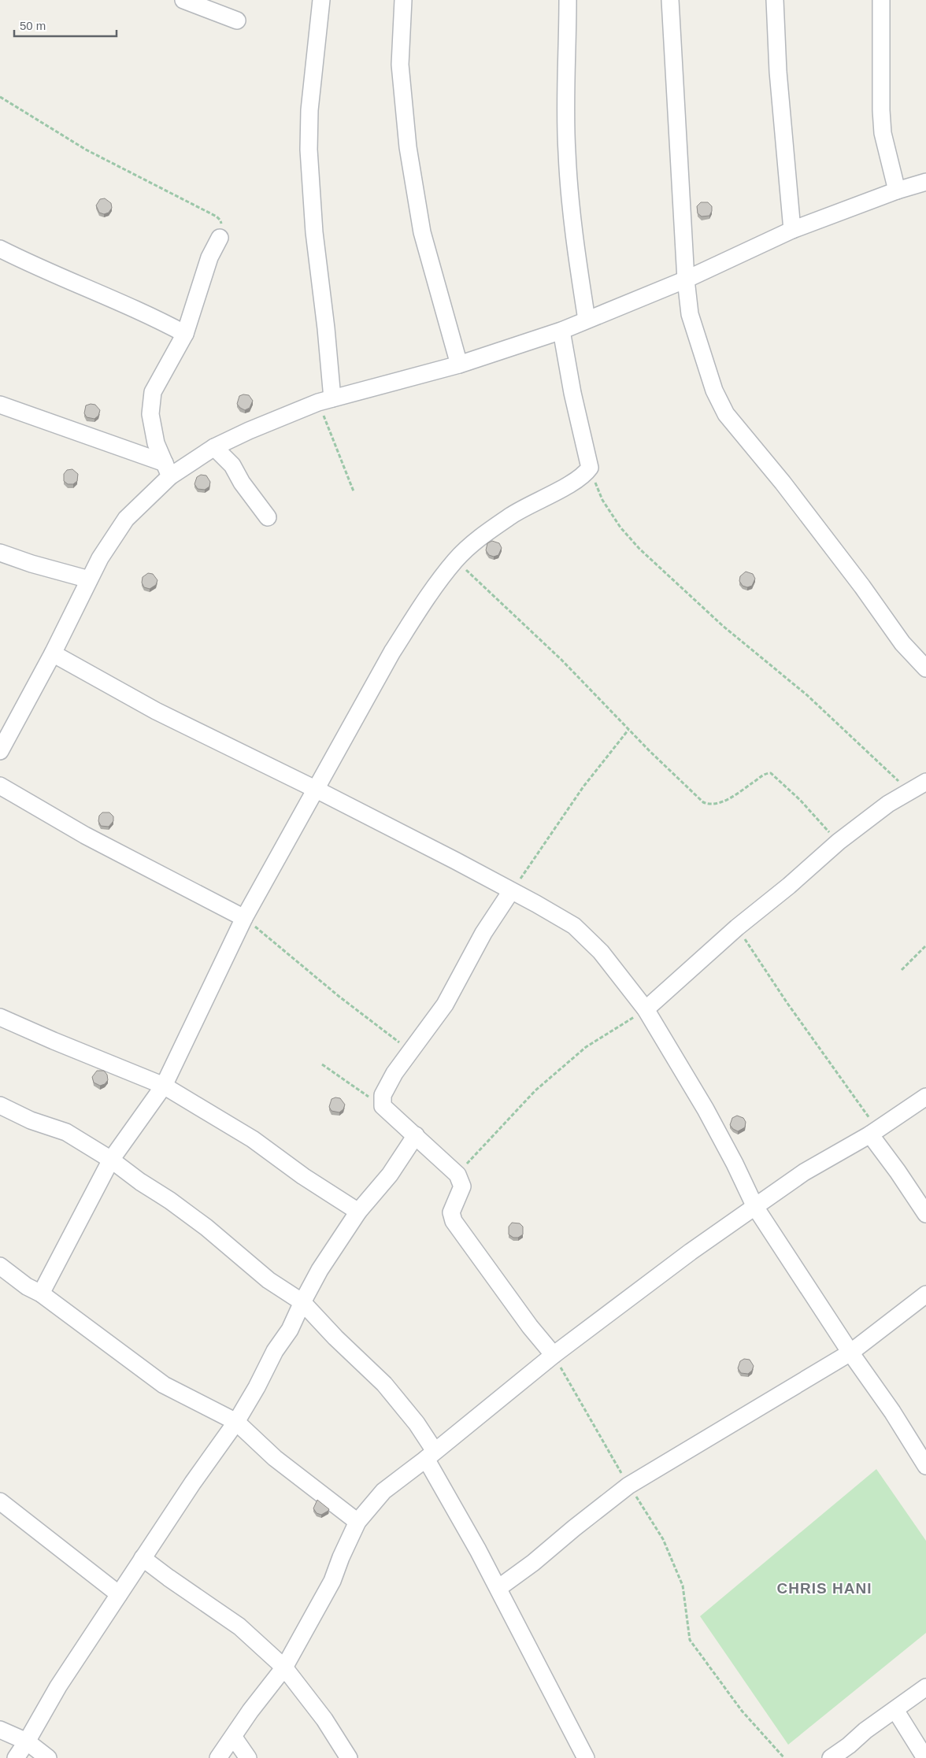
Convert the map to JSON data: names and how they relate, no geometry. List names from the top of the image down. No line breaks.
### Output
{"districts":["CHRIS HANI"],"scale_bar":"50 m"}
